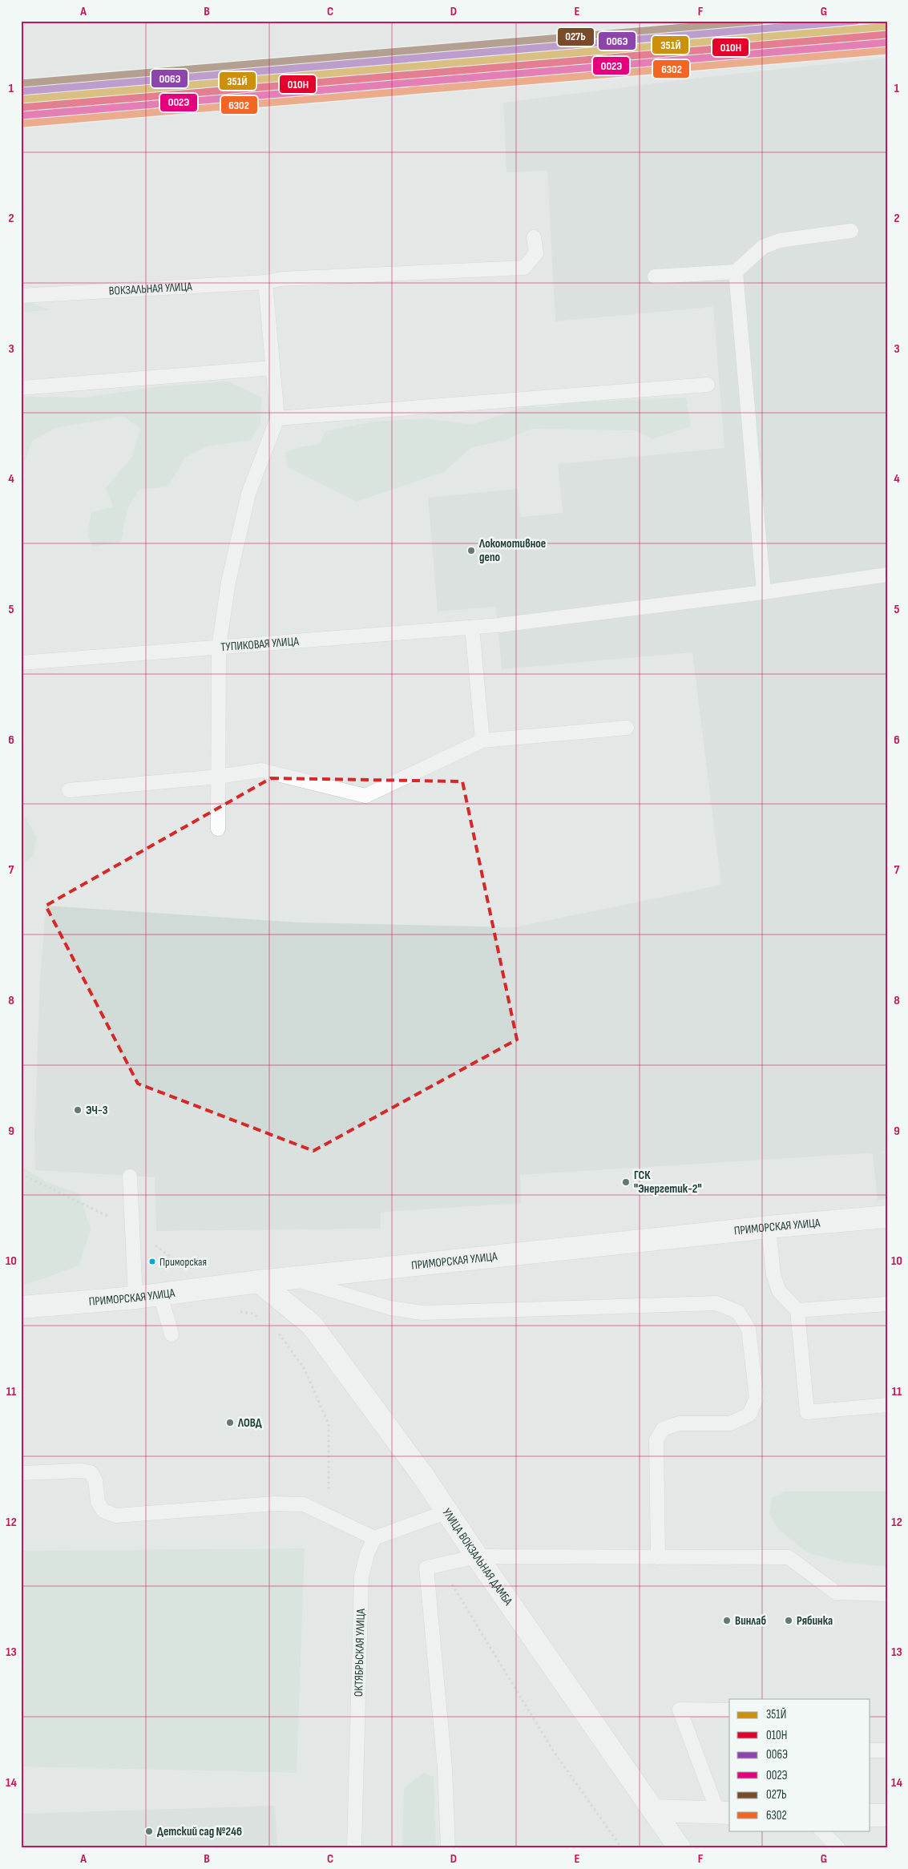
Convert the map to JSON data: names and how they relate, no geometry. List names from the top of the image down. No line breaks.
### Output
{"streets":{"main road":["ПРИМОРСКАЯ УЛИЦА","УЛИЦА ВОКЗАЛЬНАЯ ДАМБА"],"lane":["ВОКЗАЛЬНАЯ УЛИЦА","ТУПИКОВАЯ УЛИЦА","ОКТЯБРЬСКАЯ УЛИЦА"]},"crossings":[["ПРИМОРСКАЯ УЛИЦА","УЛИЦА ВОКЗАЛЬНАЯ ДАМБА"]],"places":["Локомотивное депо","ЭЧ-3","ГСК \"Энергетик-2\"","Приморская","ЛОВД","Винлаб","Рябинка","Детский сад №246"],"lines":["transit line 006Э","transit line 027Ь","transit line 351Й","transit line 010Н","transit line 002Э","transit line 6302"],"legend":["351Й","010Н","006Э","002Э","027Ь","6302"],"grid":{"columns":["A","B","C","D","E","F","G"],"rows":["1","2","3","4","5","6","7","8","9","10","11","12","13","14"]}}
